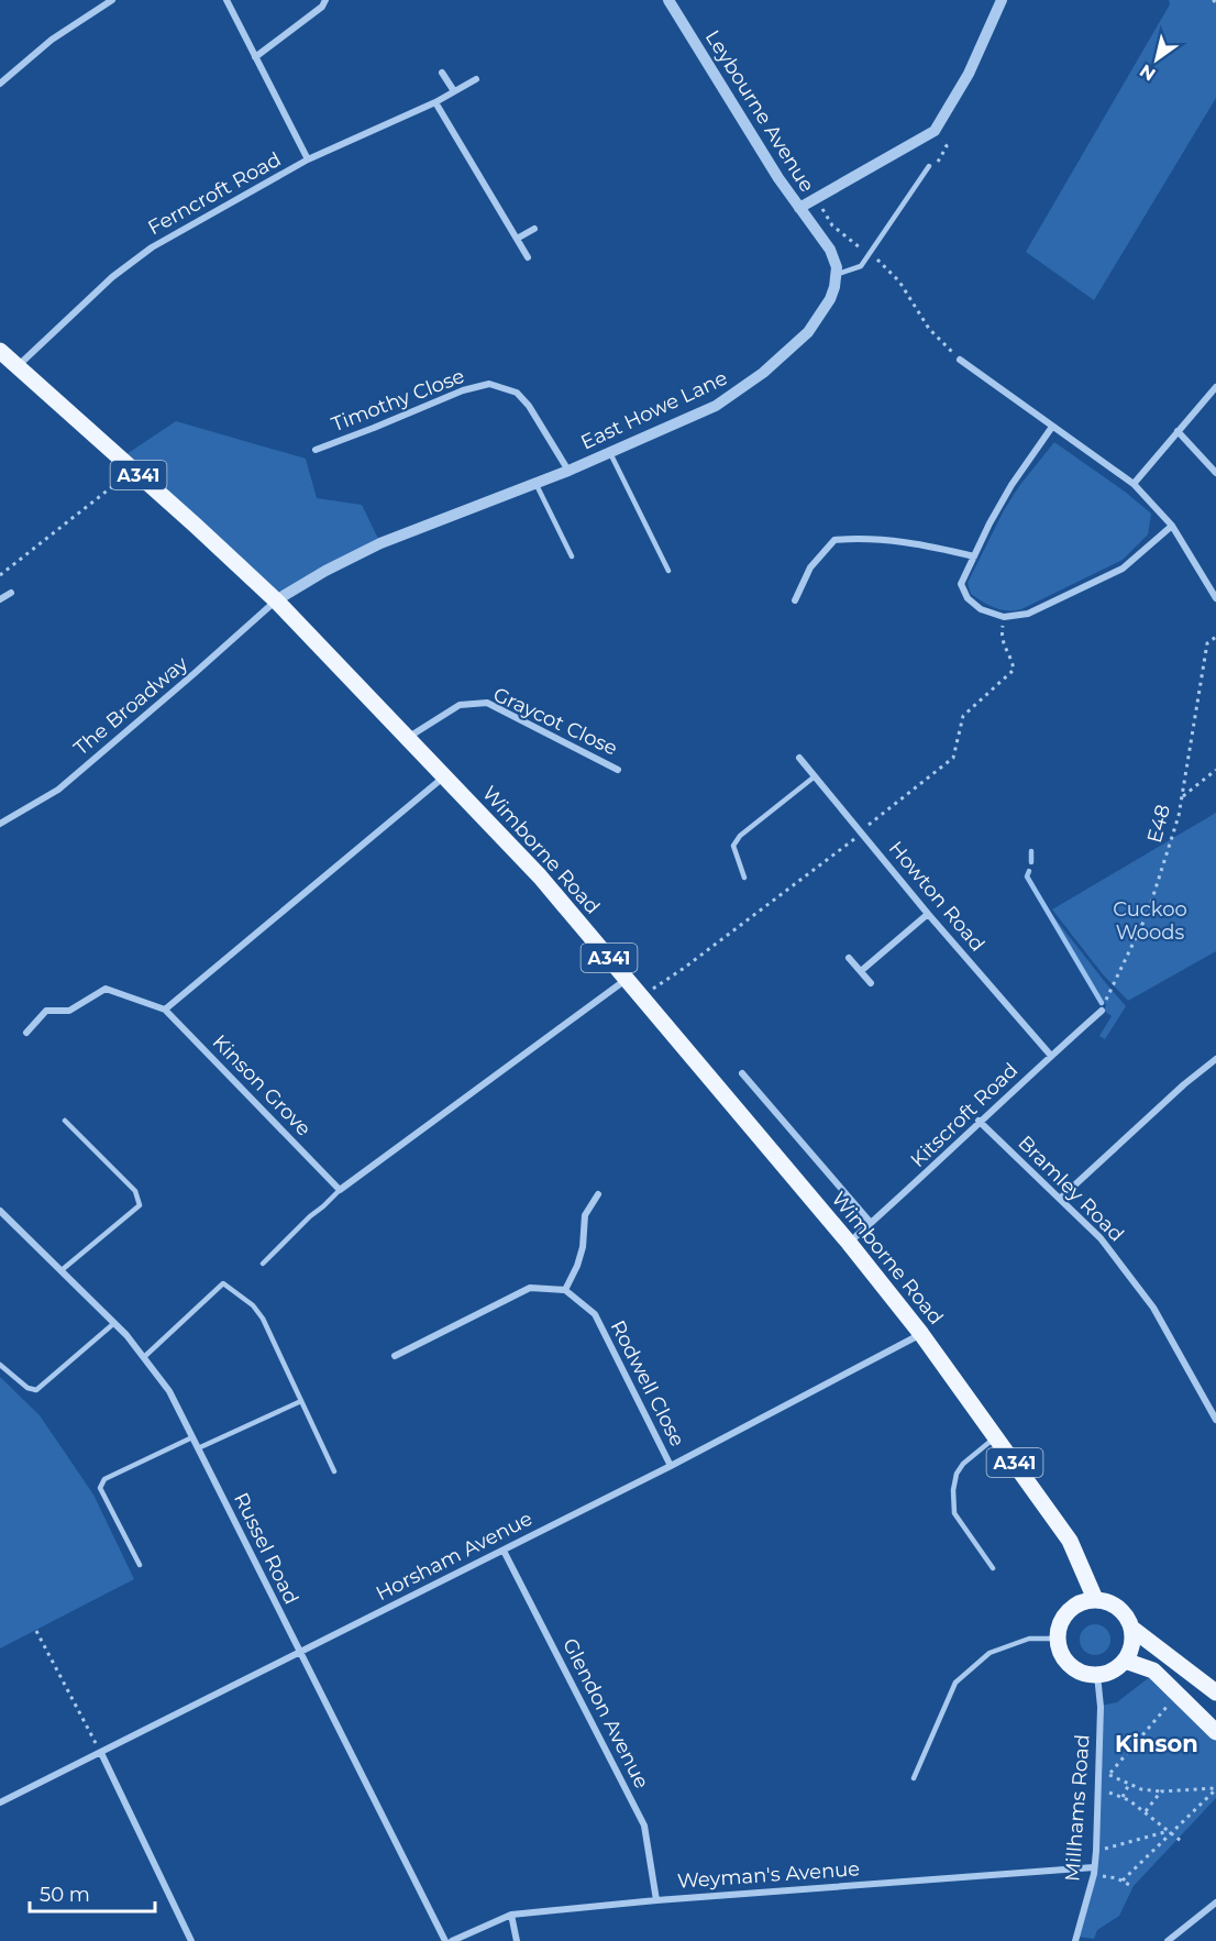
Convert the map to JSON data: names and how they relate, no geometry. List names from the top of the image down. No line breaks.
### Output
{"streets":{"main road":["A341","Wimborne Road"],"street":["Leybourne Avenue","Ferncroft Road","Timothy Close","East Howe Lane","The Broadway","Graycot Close","Howton Road","Kinson Grove","Kitscroft Road","Bramley Road","Rodwell Close","Russel Road","Horsham Avenue","Glendon Avenue","Millhams Road","Weyman's Avenue"],"path":["E48"]},"crossings":[["Ferncroft Road","Wimborne Road"],["Timothy Close","East Howe Lane"],["East Howe Lane","The Broadway"],["East Howe Lane","Wimborne Road"],["The Broadway","Wimborne Road"],["Graycot Close","Wimborne Road"],["E48","Kitscroft Road"],["Wimborne Road","Kitscroft Road"],["Wimborne Road","Horsham Avenue"],["Wimborne Road","Millhams Road"],["Howton Road","Kitscroft Road"],["Kitscroft Road","Bramley Road"],["Rodwell Close","Horsham Avenue"],["Russel Road","Horsham Avenue"],["Horsham Avenue","Glendon Avenue"],["Glendon Avenue","Weyman's Avenue"],["Millhams Road","Weyman's Avenue"]],"districts":["Kinson"],"parks":["Cuckoo Woods"],"scale_bar":"50 m","north":"bottom left"}
